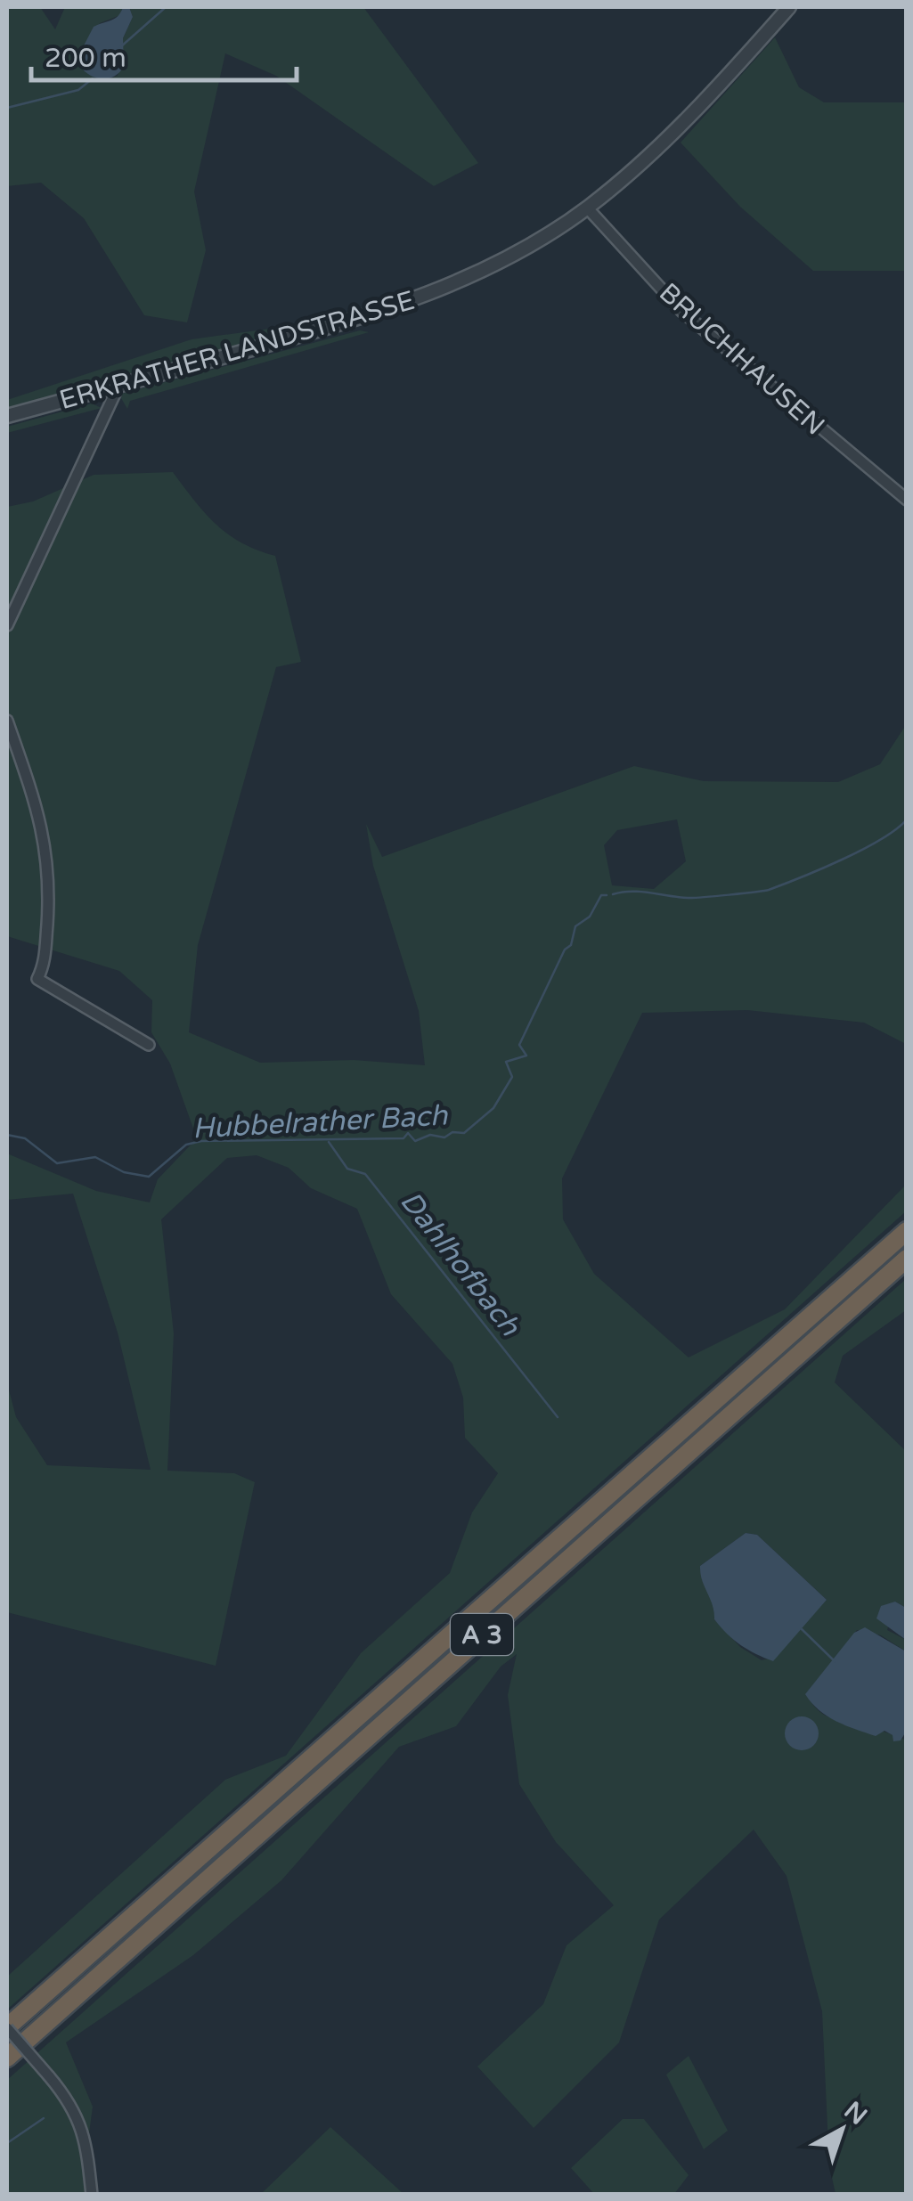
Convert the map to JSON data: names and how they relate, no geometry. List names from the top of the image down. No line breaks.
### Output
{"streets":{"highway":["A 3"],"street":["ERKRATHER LANDSTRASSE","BRUCHHAUSEN"]},"crossings":[["ERKRATHER LANDSTRASSE","BRUCHHAUSEN"]],"water":["Hubbelrather Bach","Dahlhofbach"],"scale_bar":"200 m","north":"top right"}
